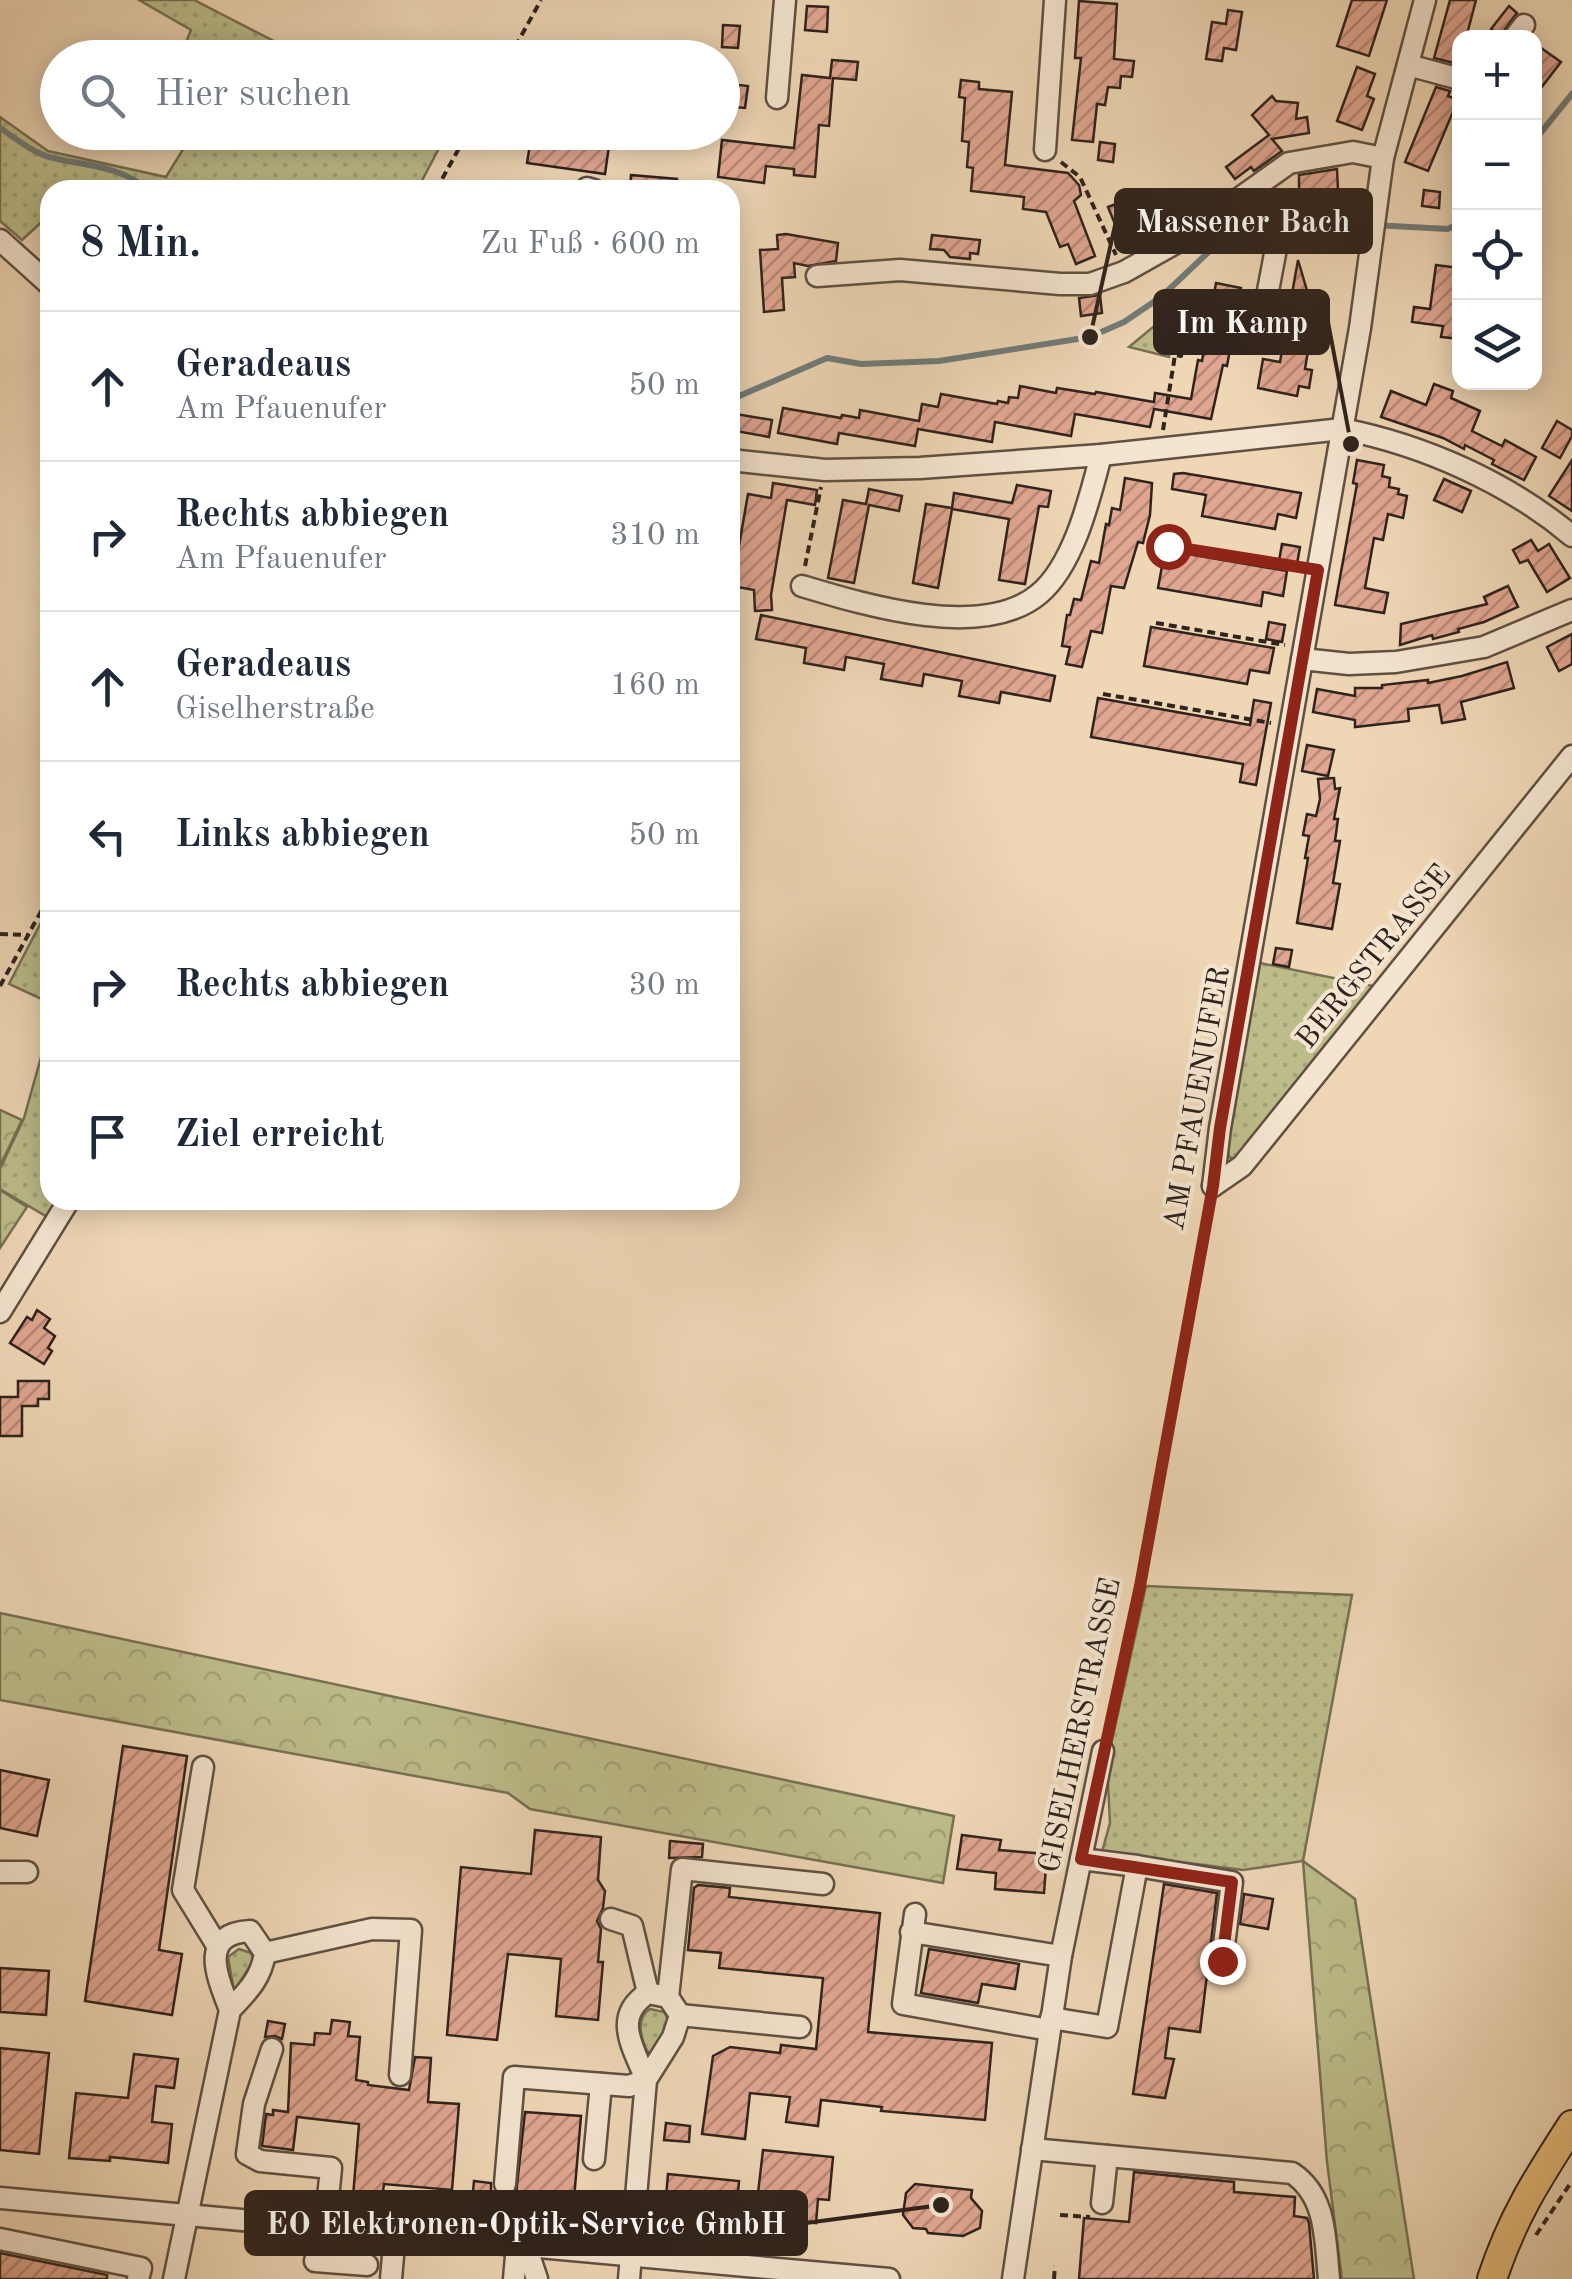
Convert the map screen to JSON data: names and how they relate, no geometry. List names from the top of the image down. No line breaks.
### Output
{"streets":{"street":["BERGSTRASSE","AM PFAUENUFER","GISELHERSTRASSE"]},"crossings":[["BERGSTRASSE","AM PFAUENUFER"],["AM PFAUENUFER","GISELHERSTRASSE"]],"places":["Massener Bach","Im Kamp","EO Elektronen-Optik-Service GmbH"],"page":{"map_buttons":["+","−"],"search":"Hier suchen","heading":["8 Min.","Zu Fuß · 600 m"],"list":[["Geradeaus","Am Pfauenufer","50 m"],["Rechts abbiegen","Am Pfauenufer","310 m"],["Geradeaus","Giselherstraße","160 m"],["Links abbiegen","50 m"],["Rechts abbiegen","30 m"],"Ziel erreicht"]}}
